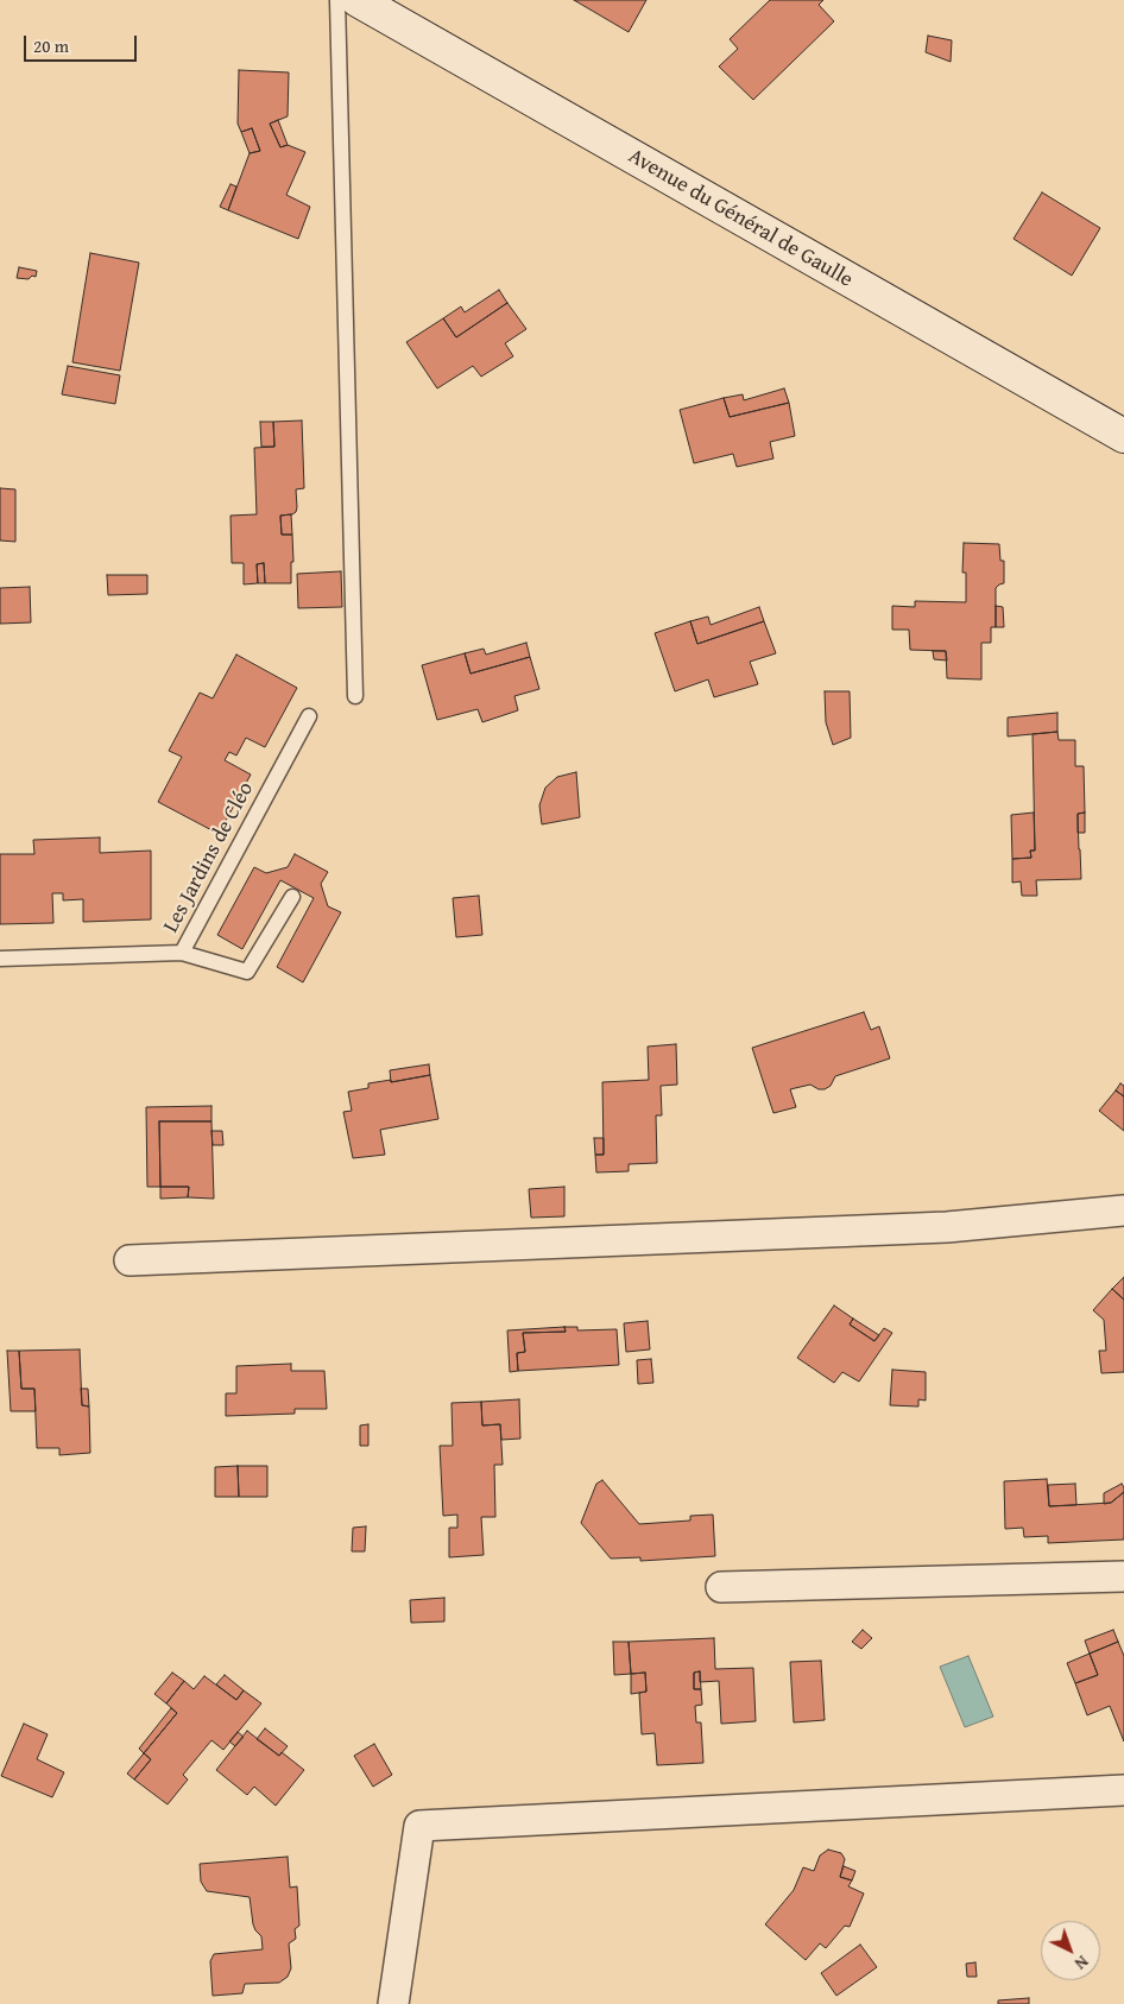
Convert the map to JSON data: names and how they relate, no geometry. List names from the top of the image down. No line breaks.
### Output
{"streets":{"main road":["Avenue du Général de Gaulle"],"lane":["Les Jardins de Cléo"]},"scale_bar":"20 m","north":"bottom right"}
